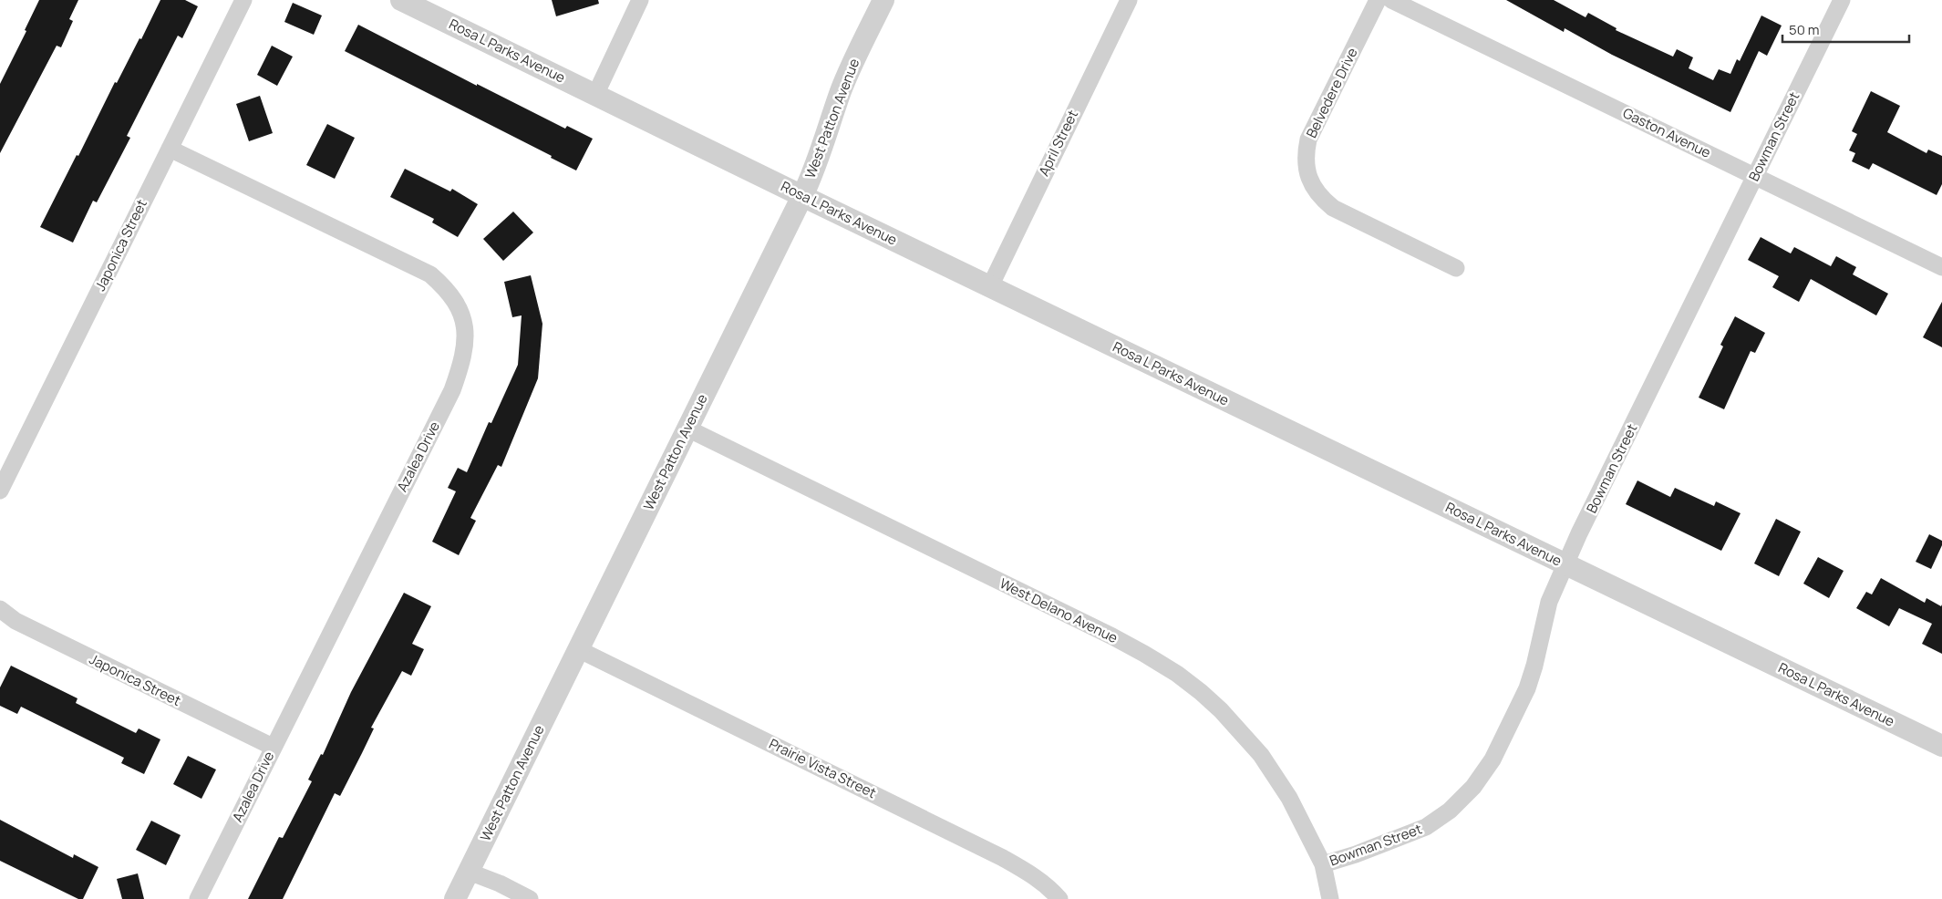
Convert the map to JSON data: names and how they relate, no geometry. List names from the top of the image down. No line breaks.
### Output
{"streets":{"street":["Rosa L Parks Avenue","Belvedere Drive","West Patton Avenue","Gaston Avenue","Bowman Street","April Street","Japonica Street","Azalea Drive","West Delano Avenue","Prairie Vista Street"]},"crossings":[["Rosa L Parks Avenue","West Patton Avenue"],["Rosa L Parks Avenue","Bowman Street"],["Rosa L Parks Avenue","April Street"],["West Patton Avenue","West Delano Avenue"],["West Patton Avenue","Prairie Vista Street"],["Gaston Avenue","Bowman Street"],["Bowman Street","West Delano Avenue"],["Japonica Street","Azalea Drive"]],"scale_bar":"50 m"}
